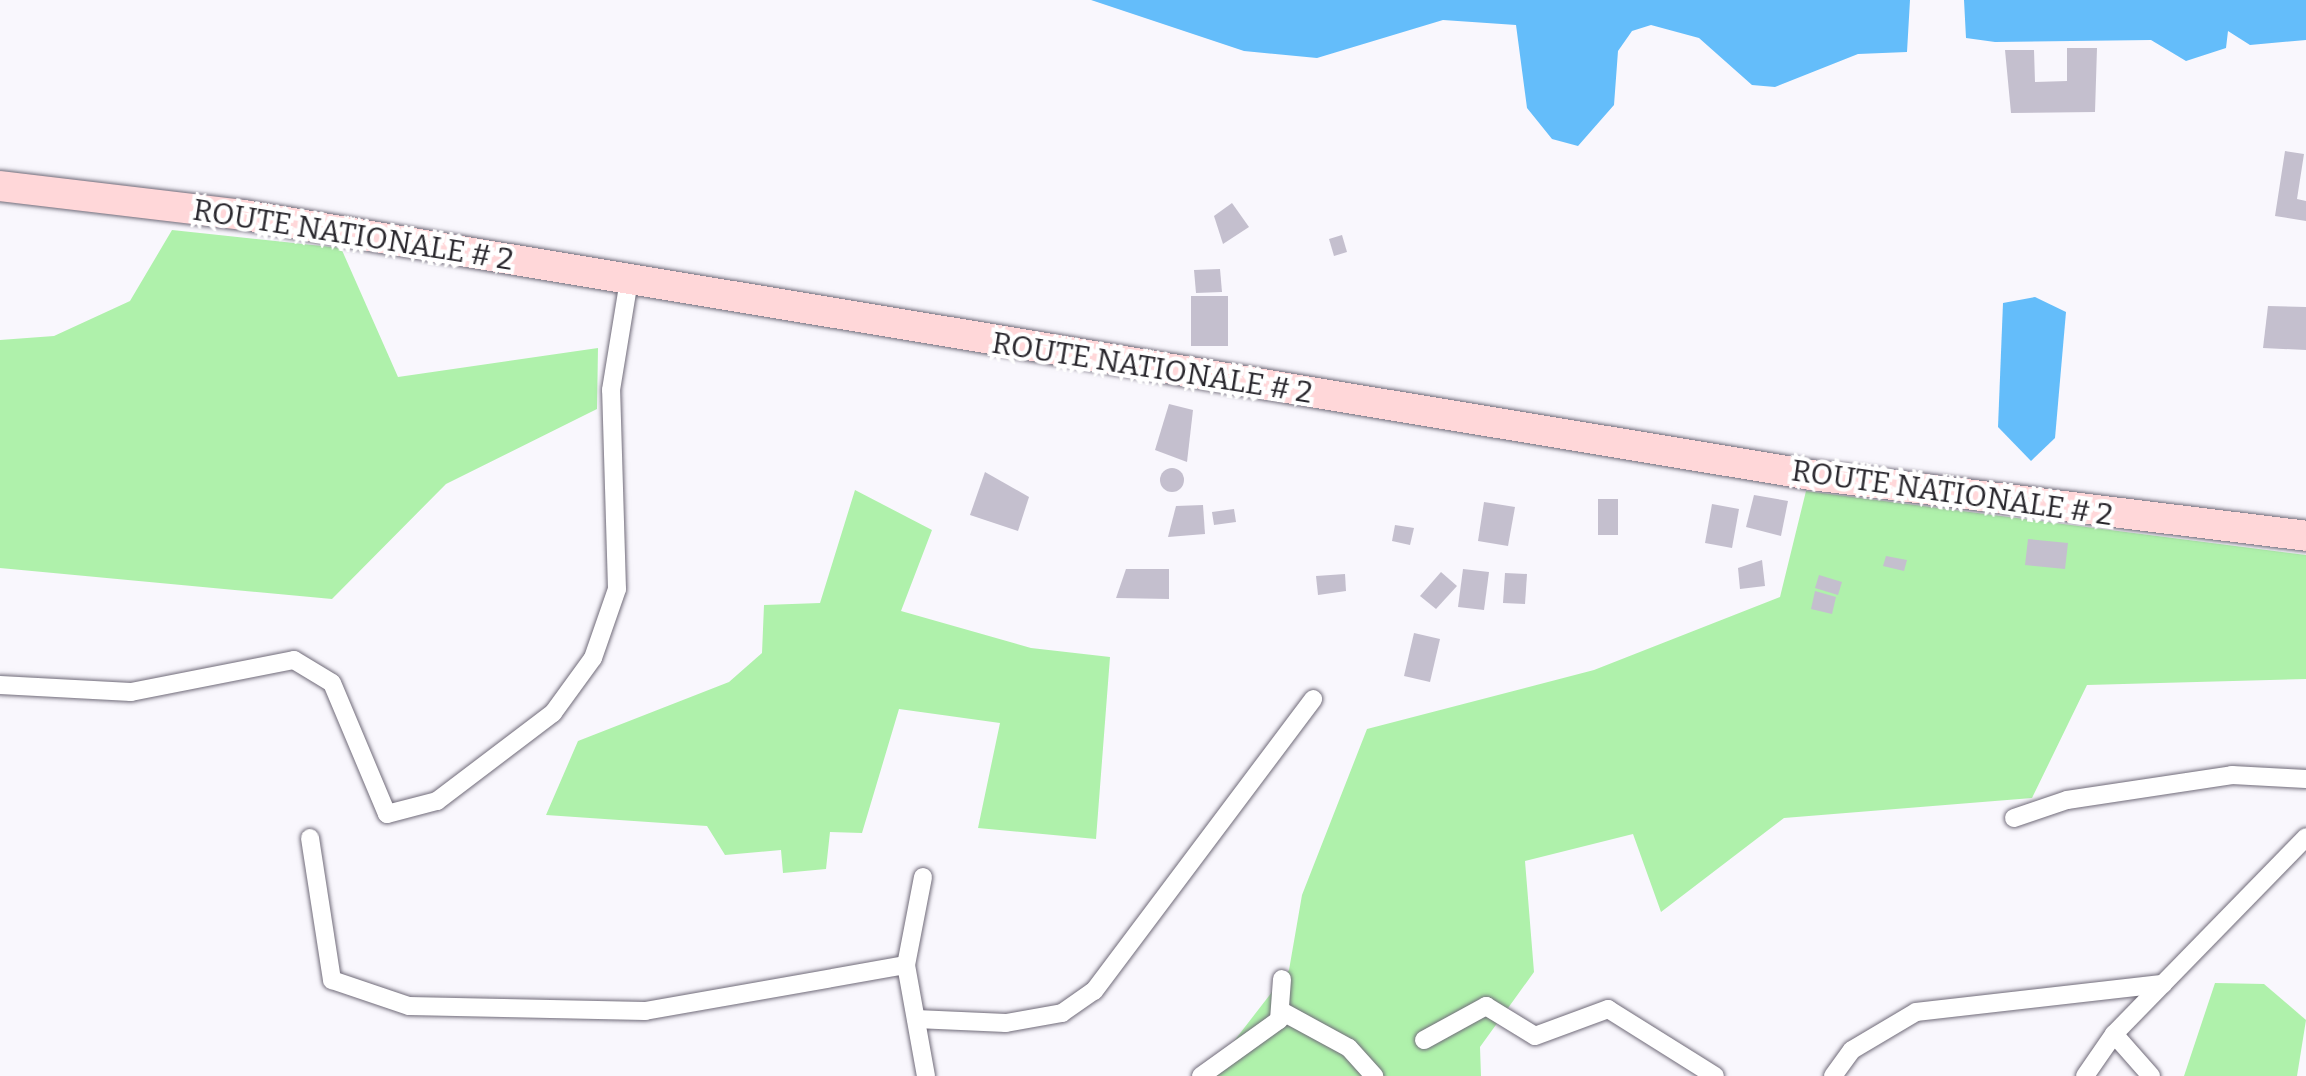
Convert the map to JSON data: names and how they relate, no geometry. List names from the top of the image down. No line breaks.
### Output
{"streets":{"main road":["ROUTE NATIONALE # 2"]}}
